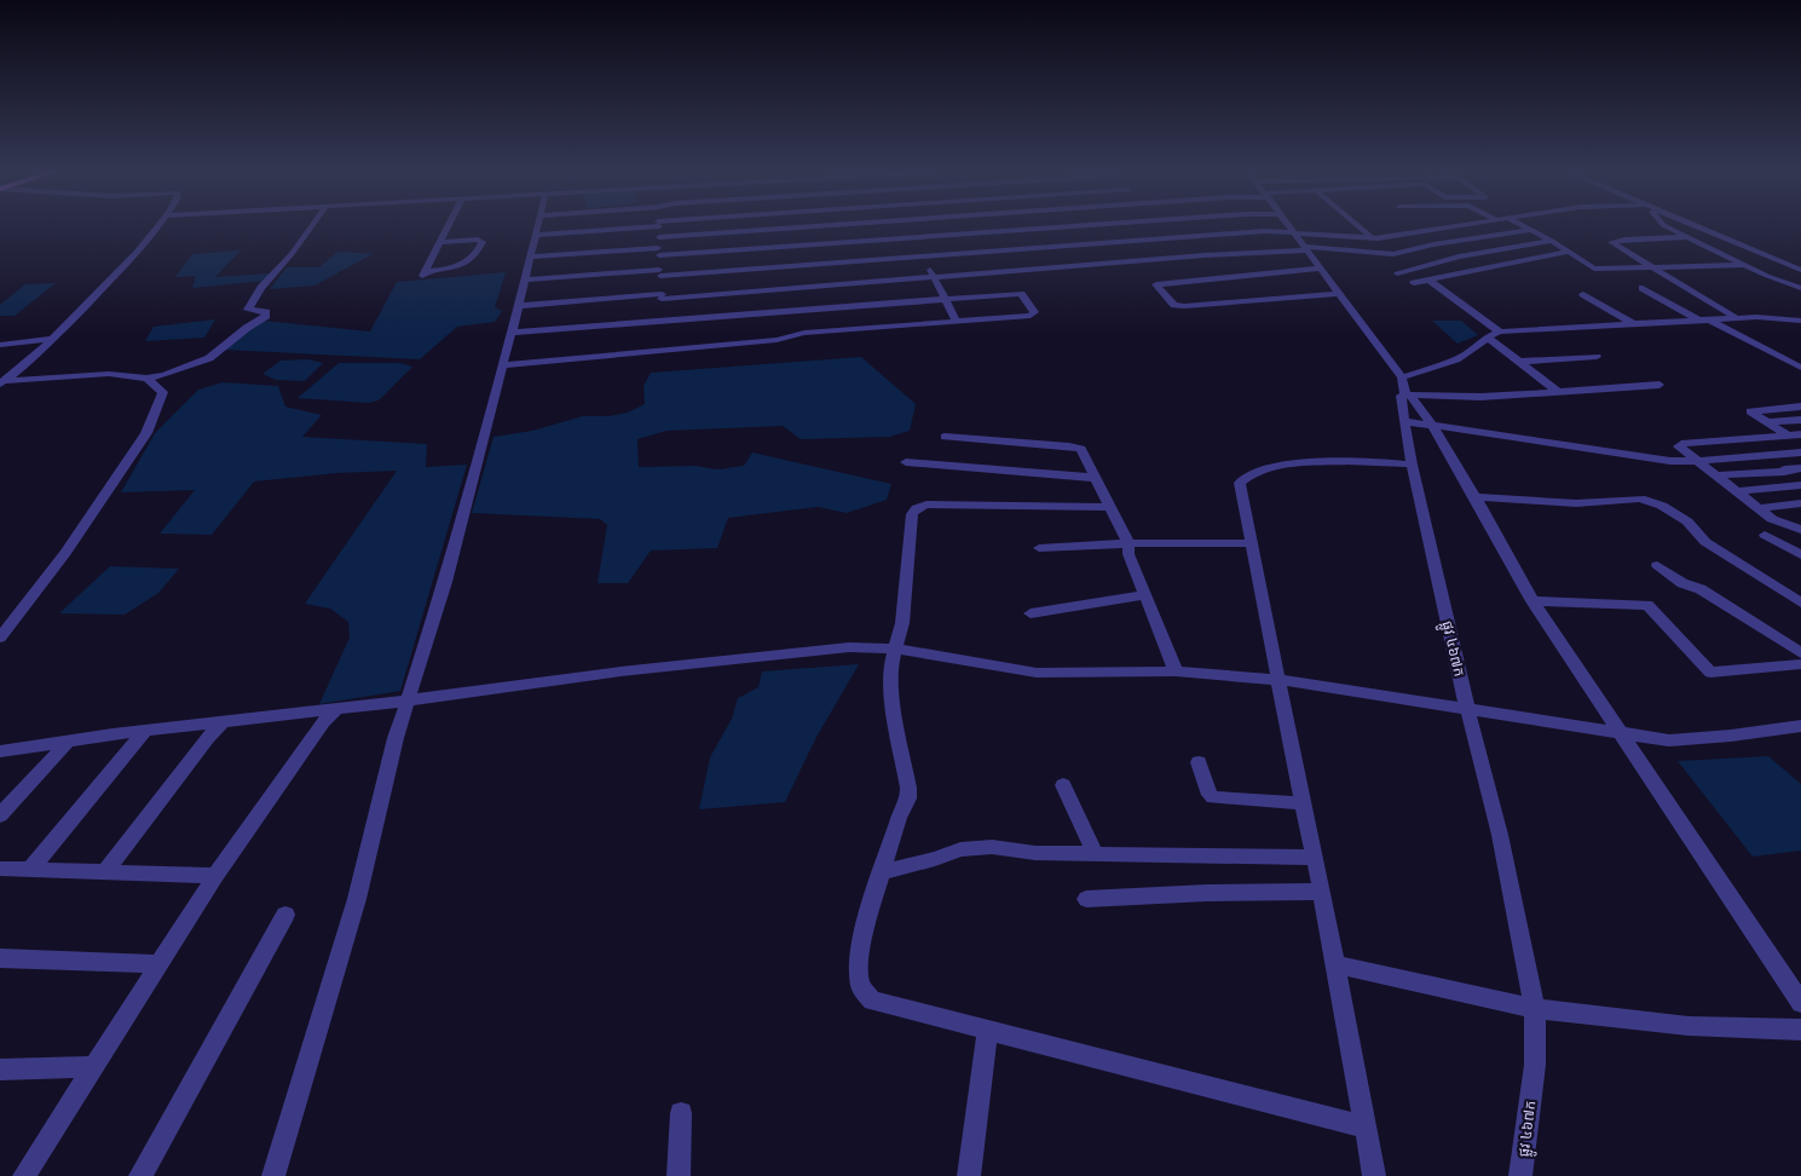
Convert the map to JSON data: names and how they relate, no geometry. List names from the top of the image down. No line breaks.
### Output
{"streets":{"street":["ផ្លូវ ៤៦៧ក"]}}
